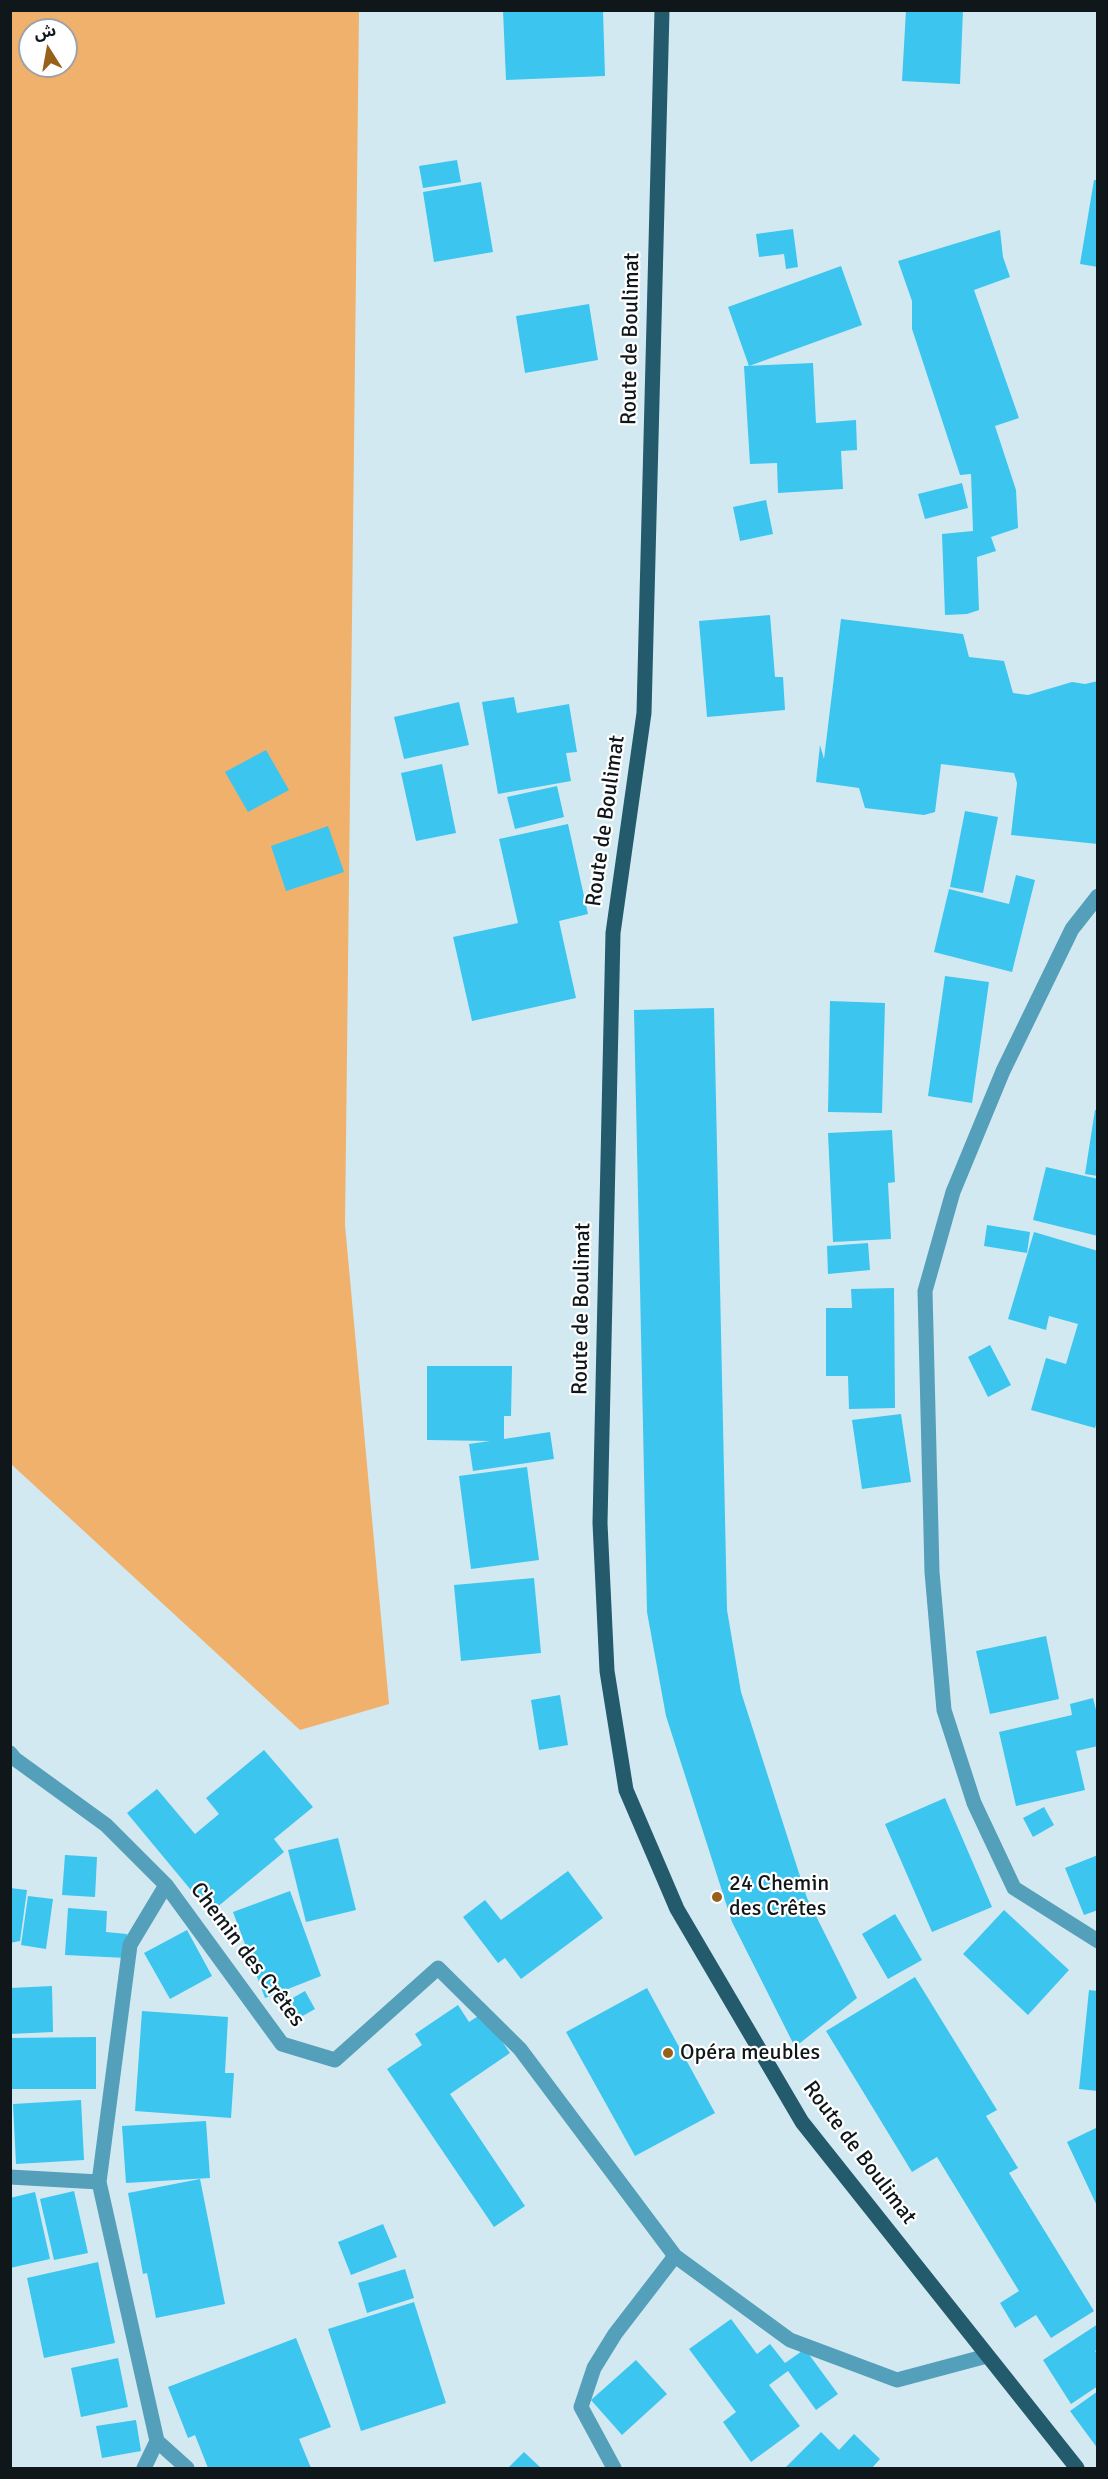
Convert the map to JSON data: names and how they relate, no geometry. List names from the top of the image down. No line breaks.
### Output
{"streets":{"main road":["Route de Boulimat"],"street":["Chemin des Crêtes"]},"crossings":[["Route de Boulimat","Chemin des Crêtes"]],"places":["24 Chemin des Crêtes","Opéra meubles"],"north":"top"}
